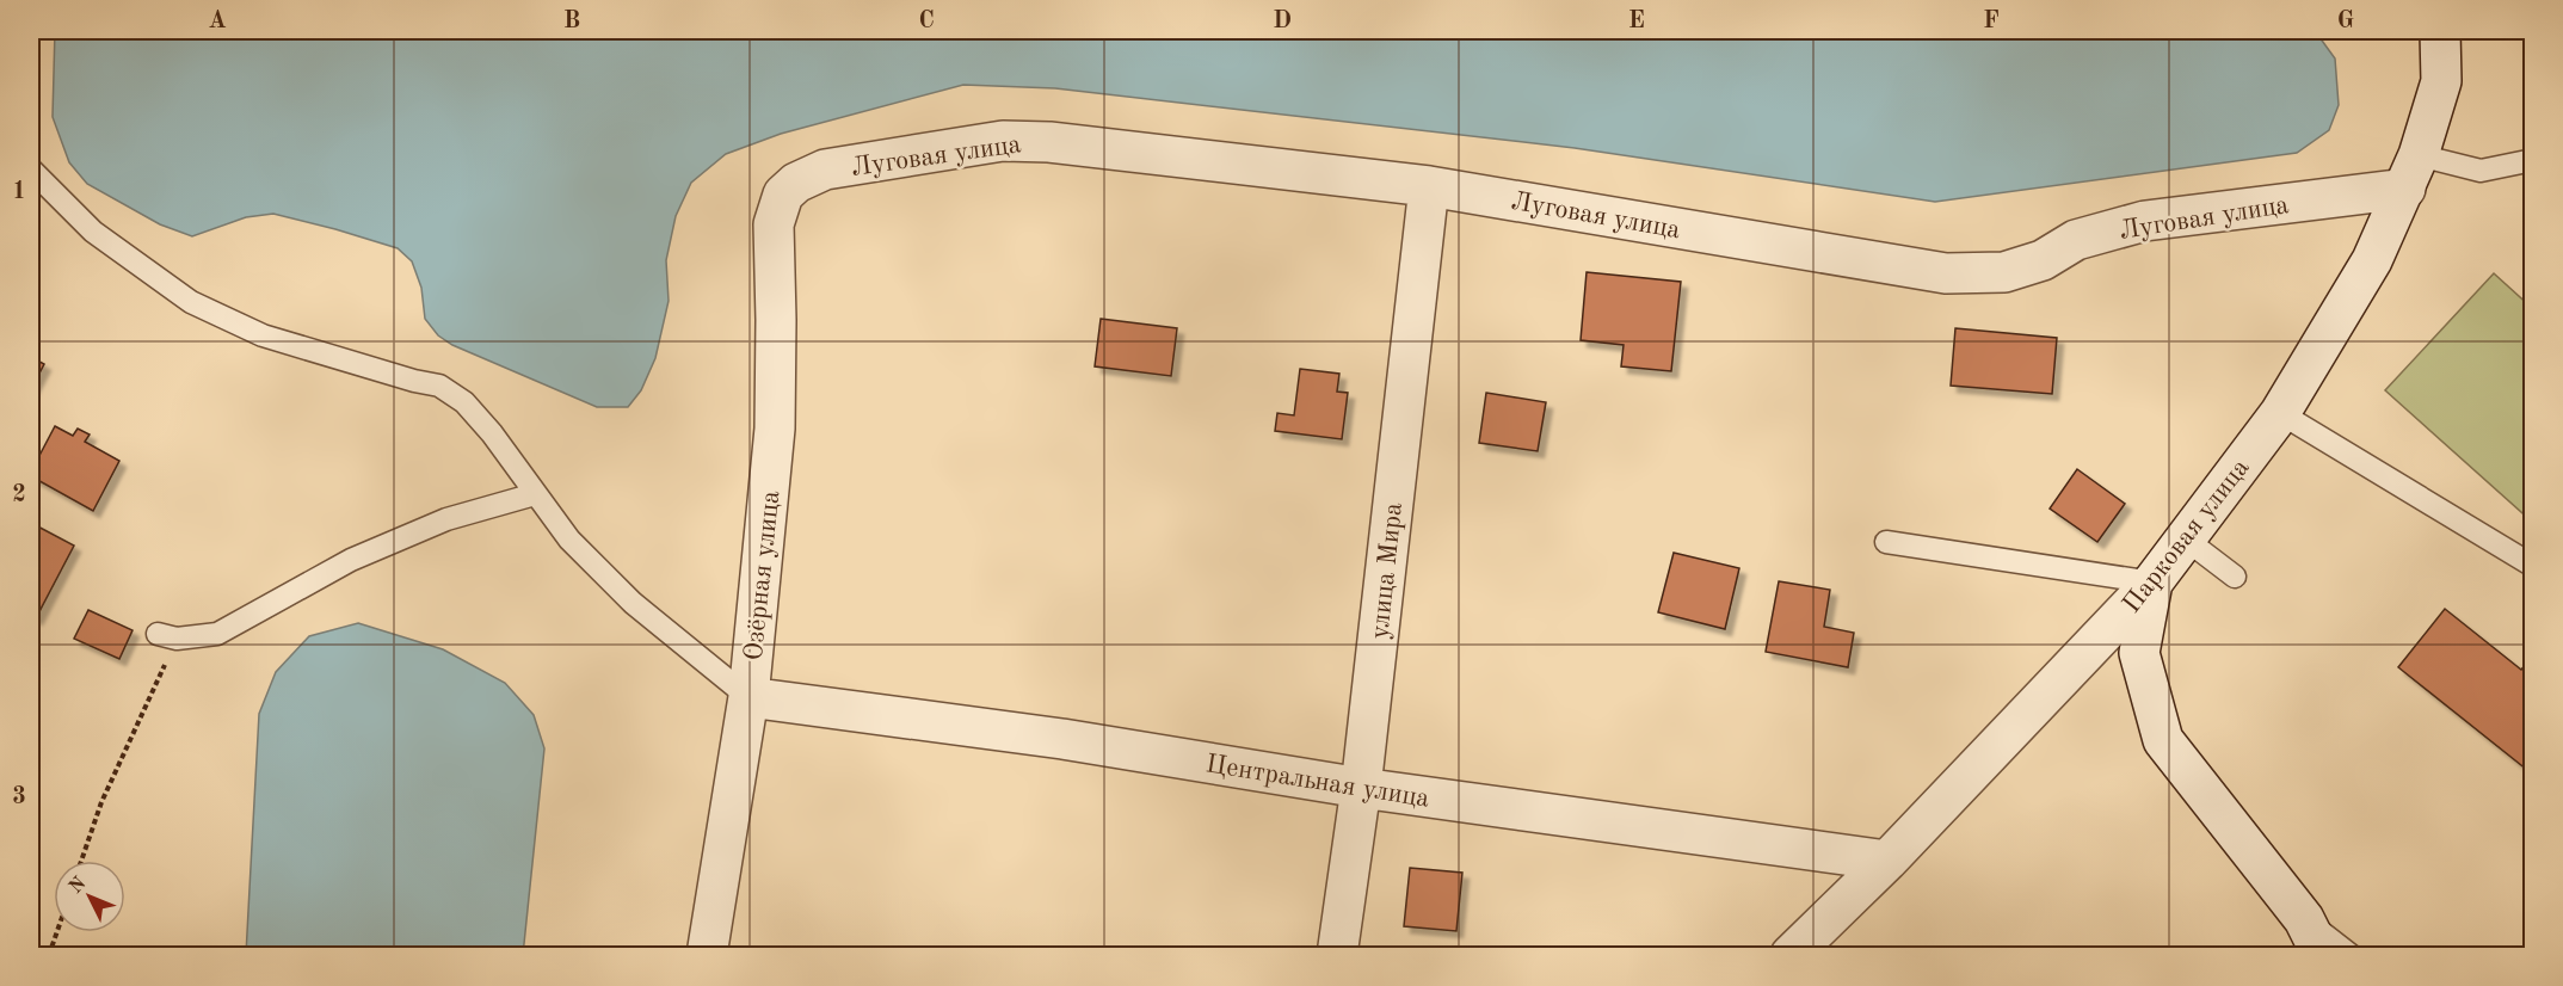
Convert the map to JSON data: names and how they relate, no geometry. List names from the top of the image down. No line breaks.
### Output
{"streets":{"street":["Луговая улица","Парковая улица","улица Мира","Озёрная улица","Центральная улица"]},"crossings":[["Луговая улица","Парковая улица"],["Луговая улица","улица Мира"],["Луговая улица","Озёрная улица"],["Парковая улица","Центральная улица"],["улица Мира","Центральная улица"],["Озёрная улица","Центральная улица"]],"north":"top left","grid":{"columns":["A","B","C","D","E","F","G"],"rows":["1","2","3"]}}
